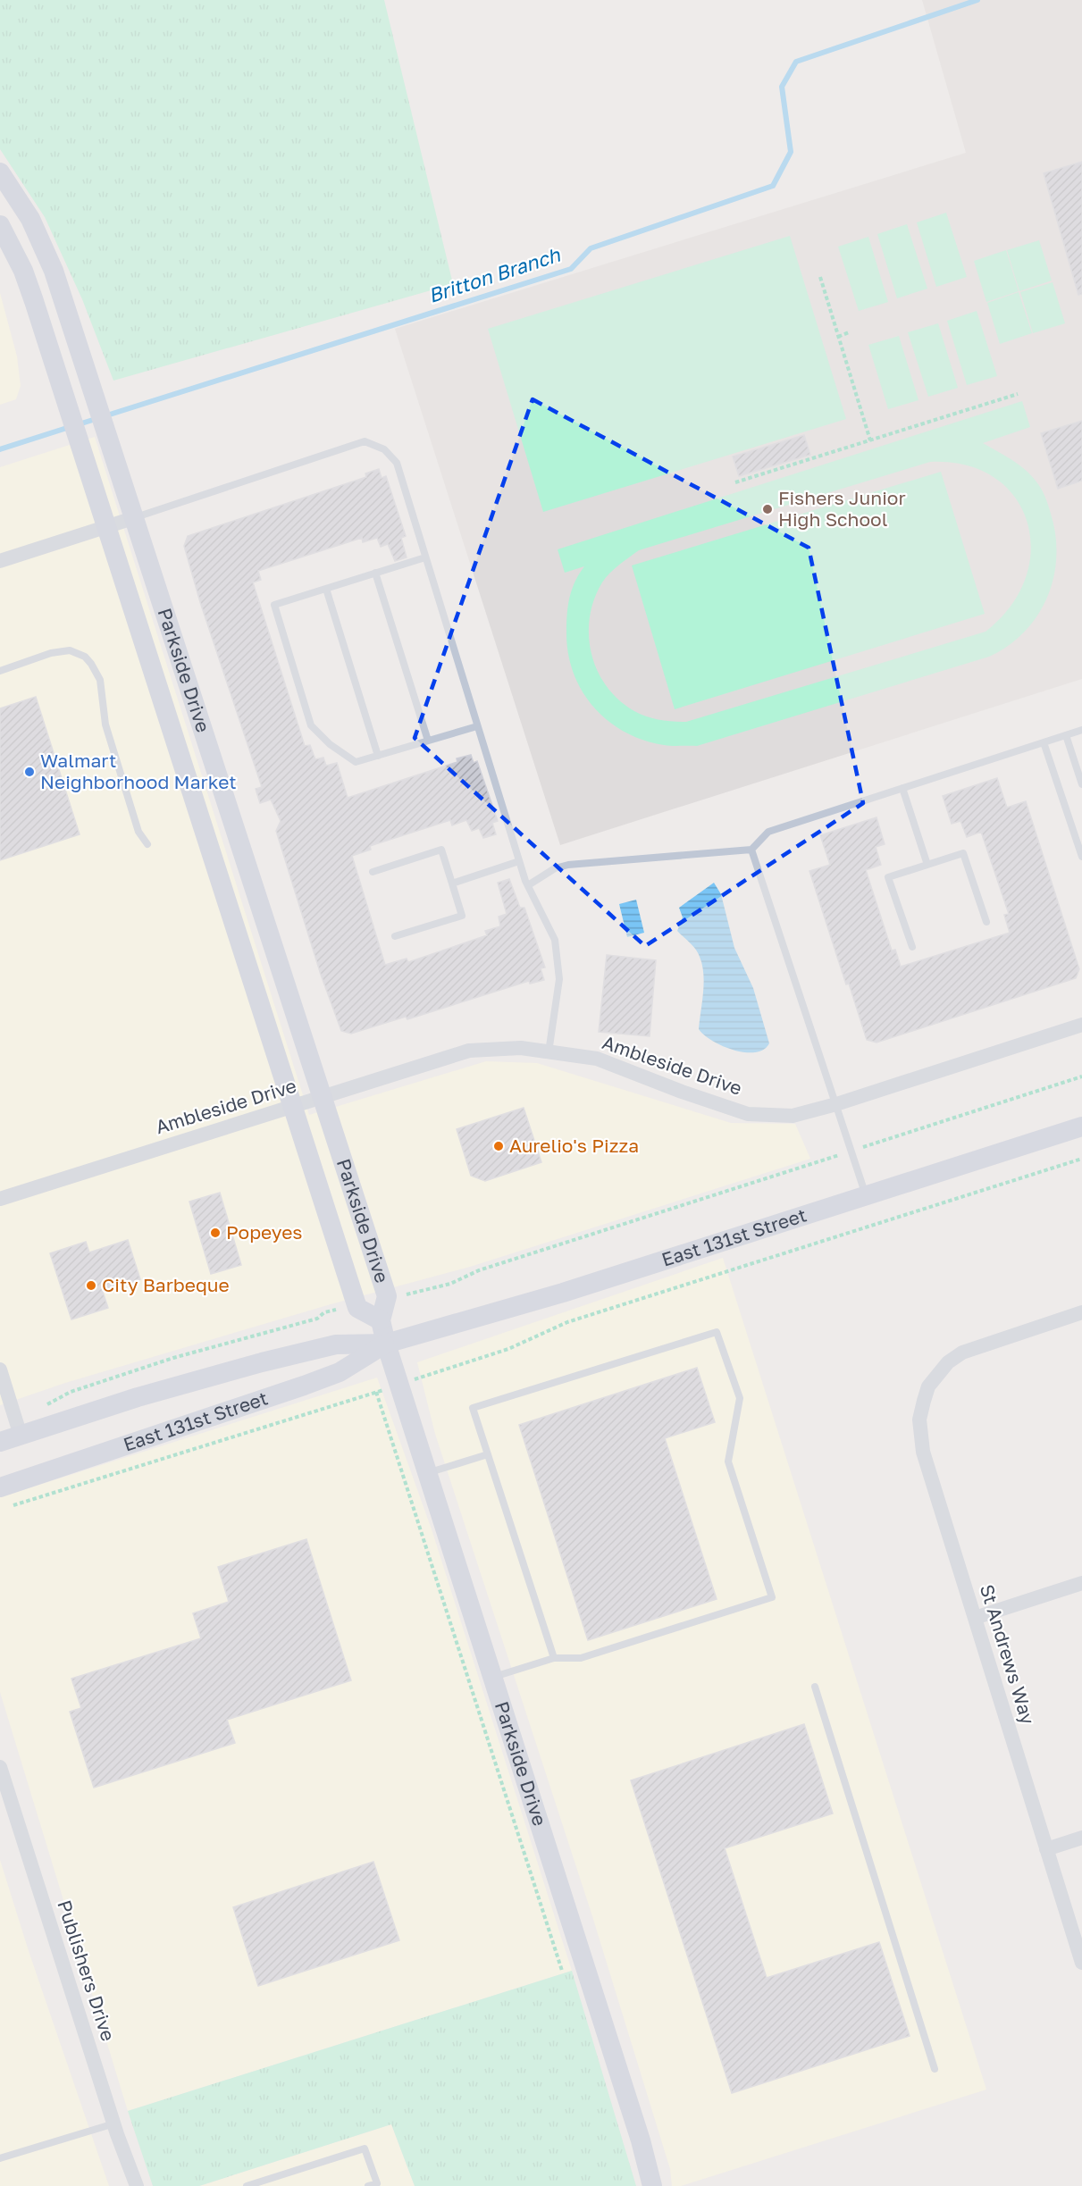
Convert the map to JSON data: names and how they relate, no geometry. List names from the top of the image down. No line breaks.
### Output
{"streets":{"street":["Parkside Drive","Ambleside Drive","East 131st Street","St Andrews Way","Publishers Drive"]},"crossings":[["Parkside Drive","Ambleside Drive"],["Parkside Drive","East 131st Street"]],"water":["Britton Branch"],"places":["Fishers Junior High School","Walmart Neighborhood Market","Aurelio's Pizza","Popeyes","City Barbeque"]}
